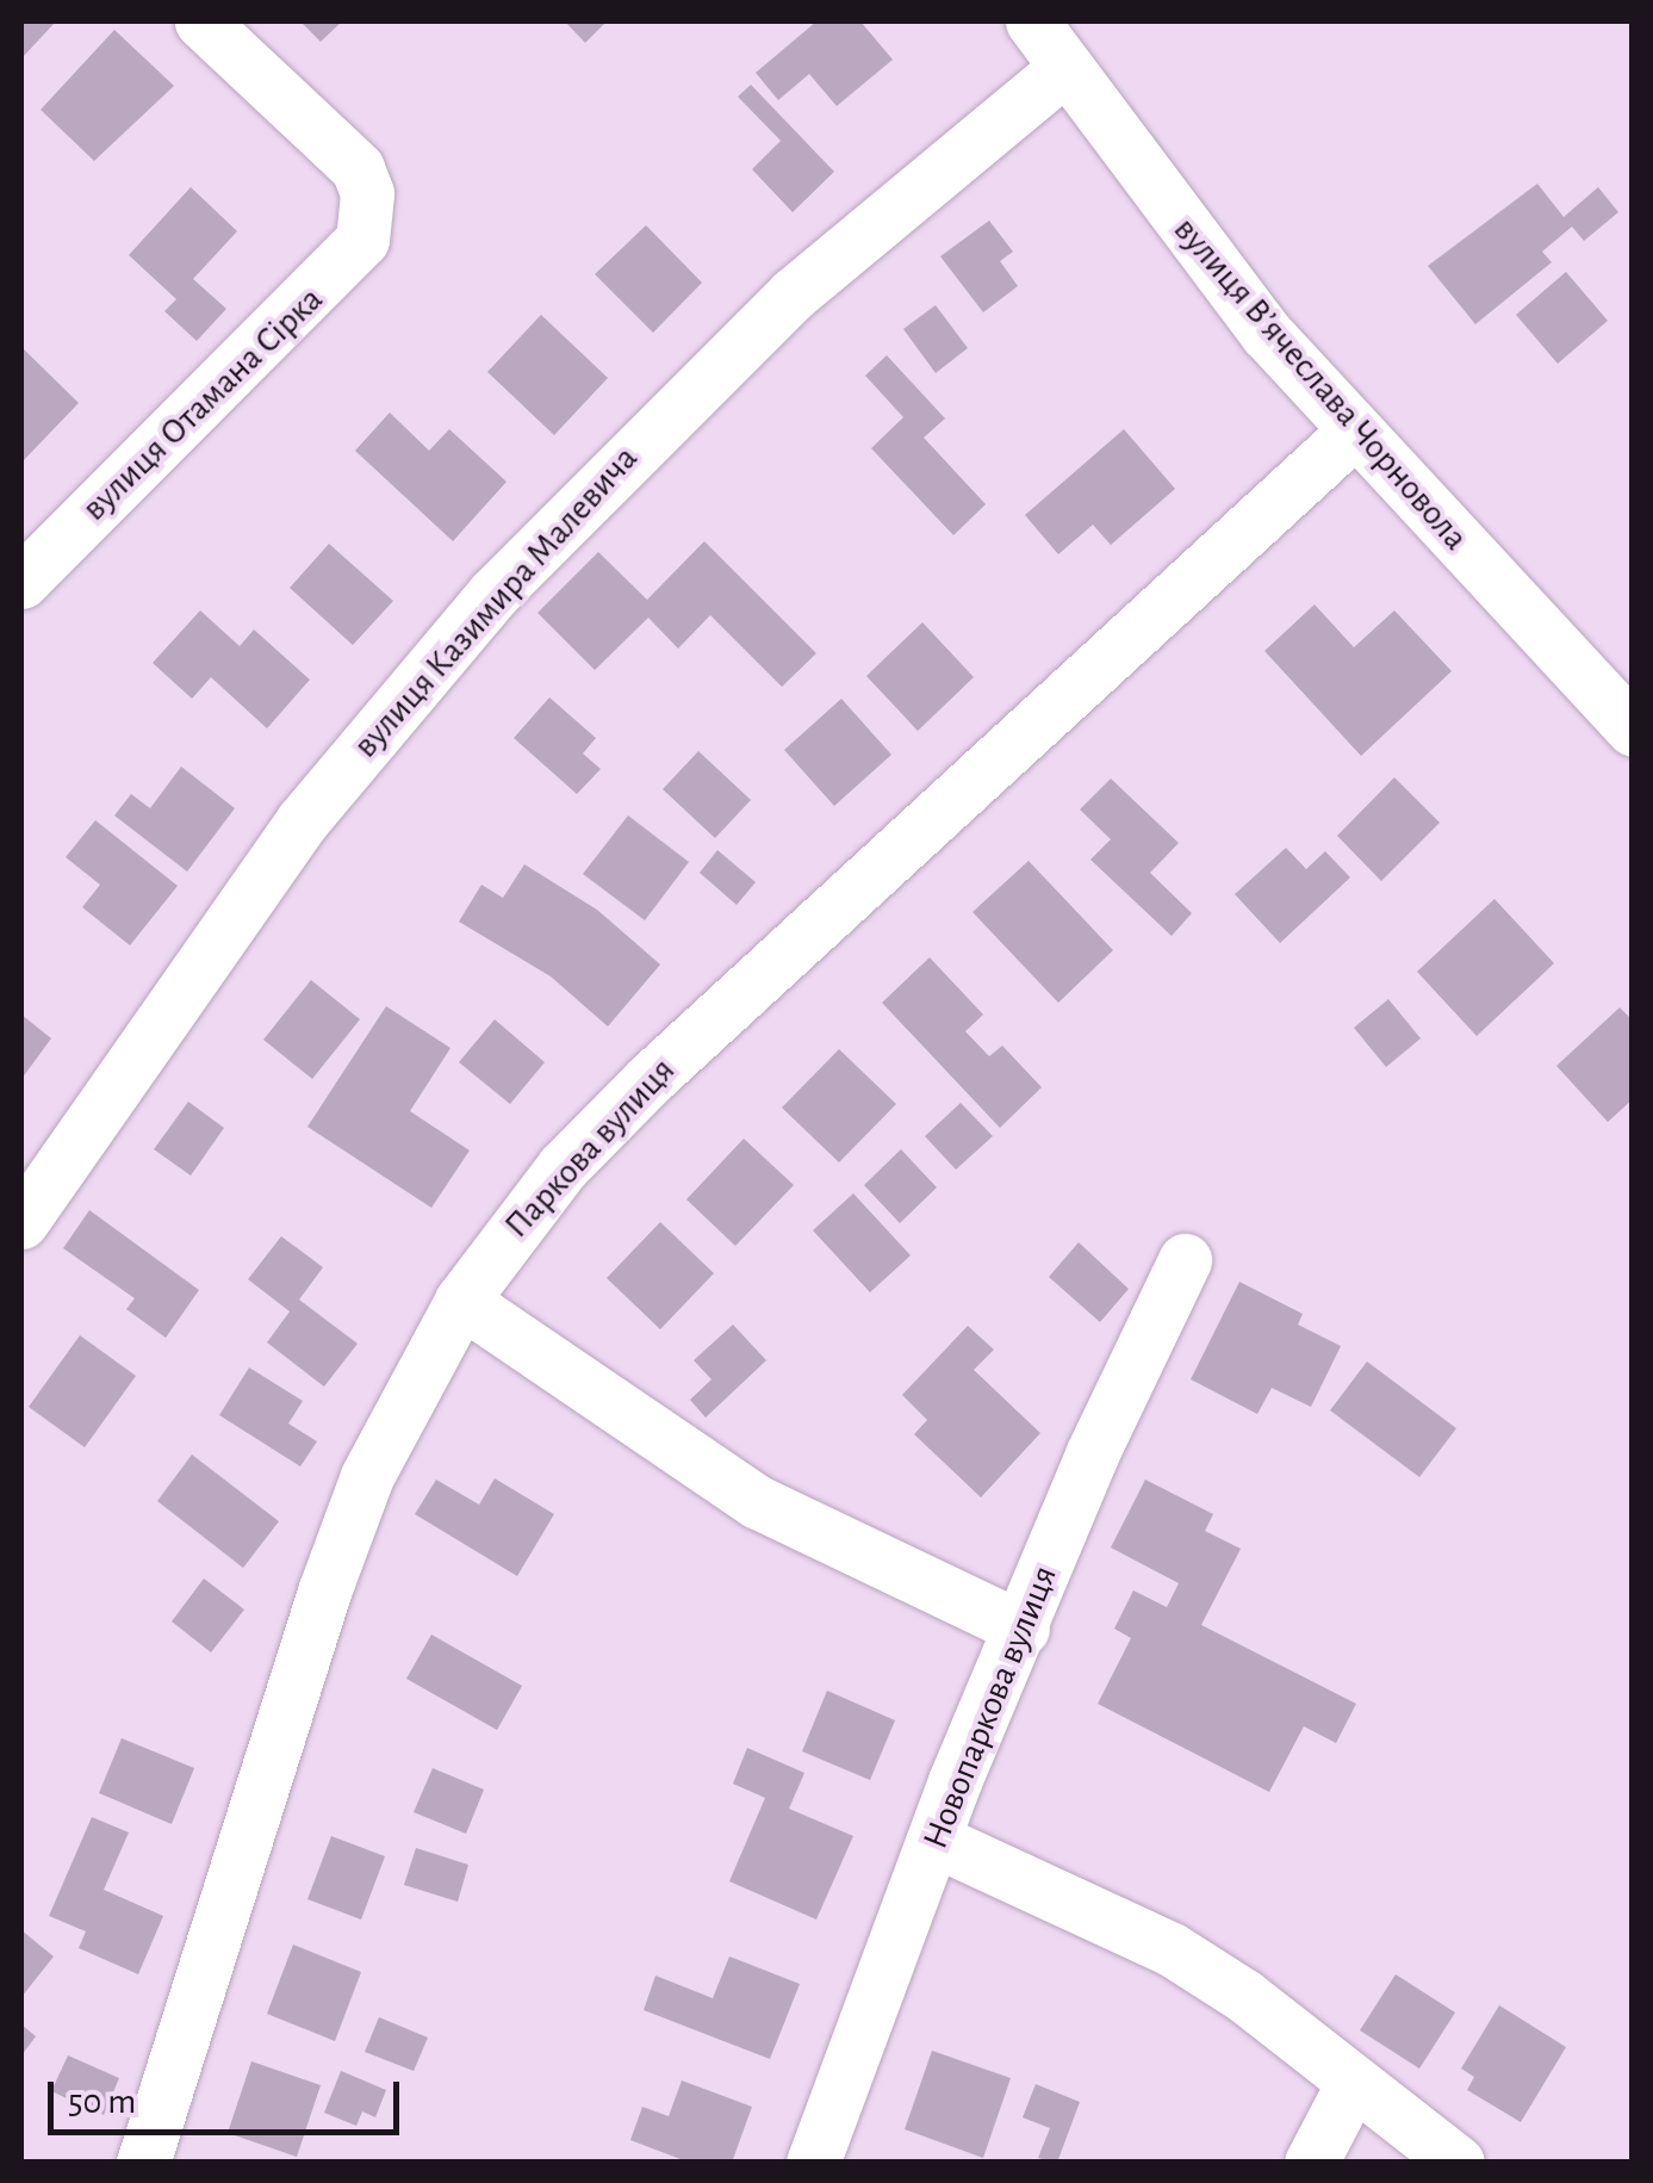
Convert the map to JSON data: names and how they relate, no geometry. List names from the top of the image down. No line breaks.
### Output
{"streets":{"street":["вулиця Вʼячеслава Чорновола","вулиця Отамана Сірка","вулиця Казимира Малевича","Паркова вулиця","Новопаркова вулиця"]},"crossings":[["вулиця Вʼячеслава Чорновола","вулиця Казимира Малевича"],["вулиця Вʼячеслава Чорновола","Паркова вулиця"]],"scale_bar":"50 m"}
